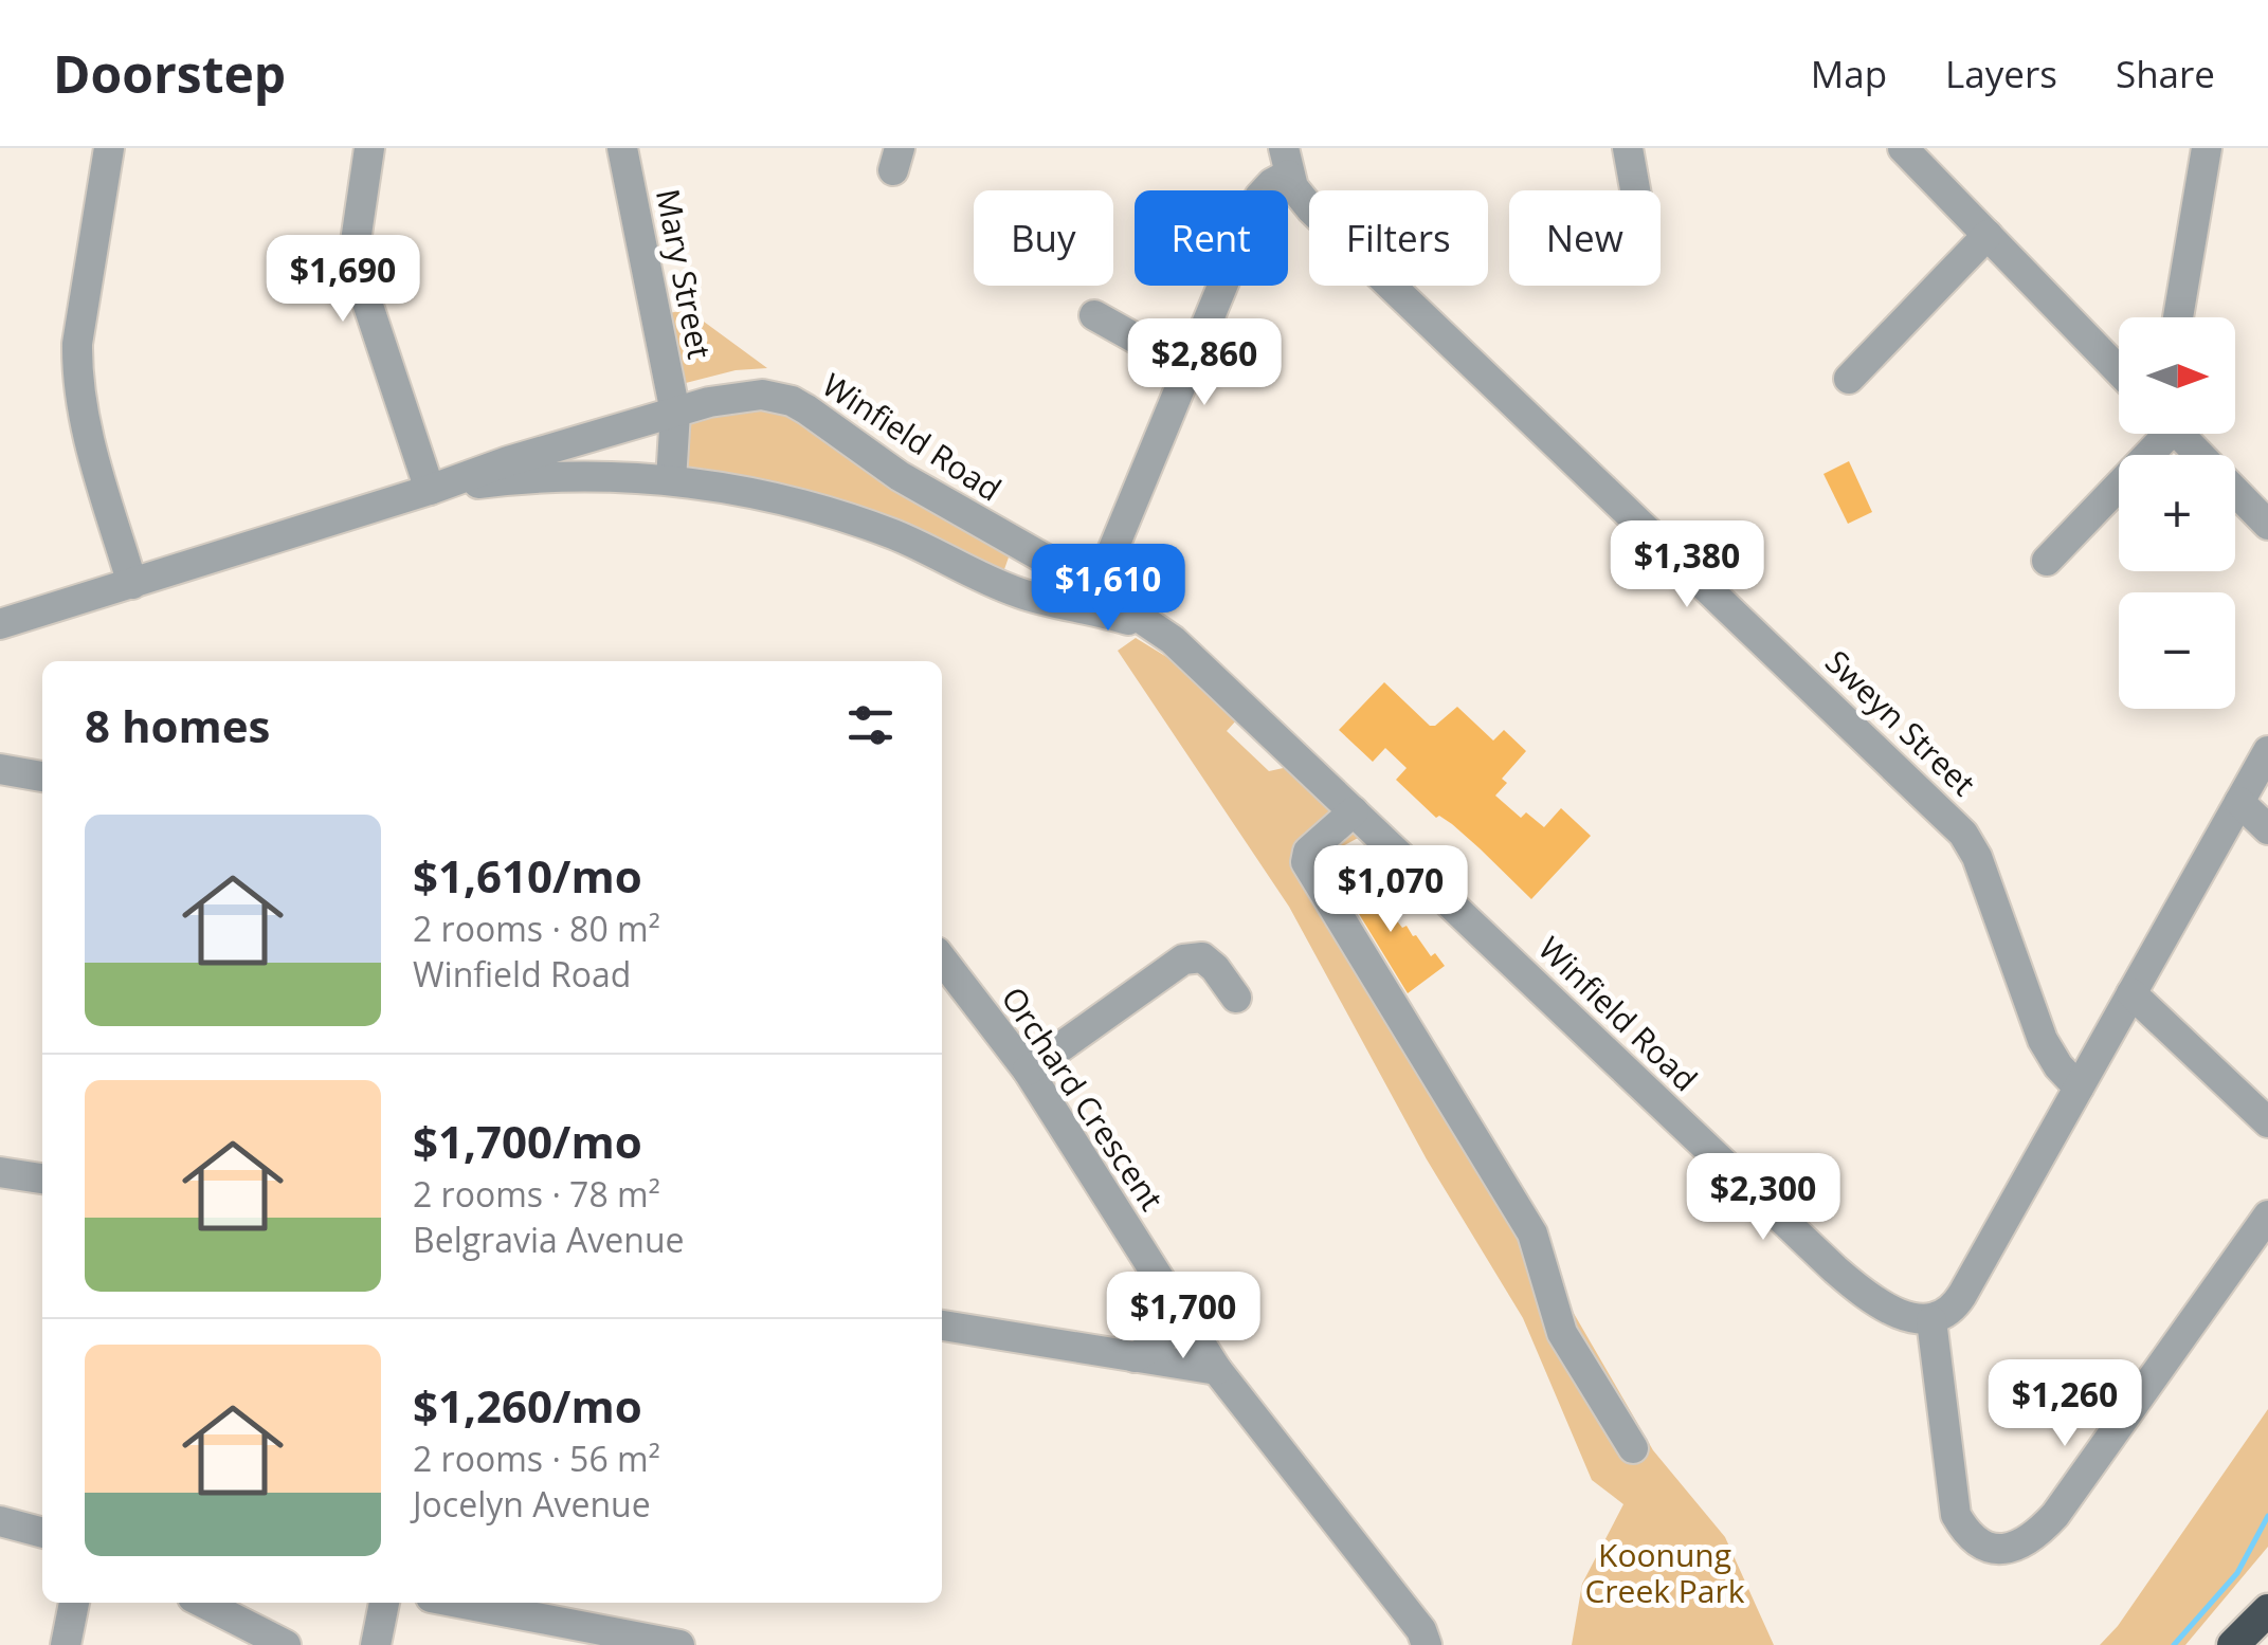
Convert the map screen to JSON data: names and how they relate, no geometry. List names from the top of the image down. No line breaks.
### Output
{"streets":{"street":["Mary Street","Winfield Road","Sweyn Street","Orchard Crescent"]},"crossings":[["Mary Street","Winfield Road"]],"parks":["Koonung Creek Park"],"north":"right","page":{"header":"Doorstep","nav":["Map","Layers","Share"],"chip":["Buy","Rent","Filters","New"],"price":["$1,690","$2,860","$1,380","$1,610","$1,070","$2,300","$1,700","$1,260"],"map_buttons":["+","−"],"heading":"8 homes","list":[{"name":"$1,610/mo","note":"2 rooms · 80 m² · Winfield Road"},{"name":"$1,700/mo","note":"2 rooms · 78 m² · Belgravia Avenue"},{"name":"$1,260/mo","note":"2 rooms · 56 m² · Jocelyn Avenue"}]}}
